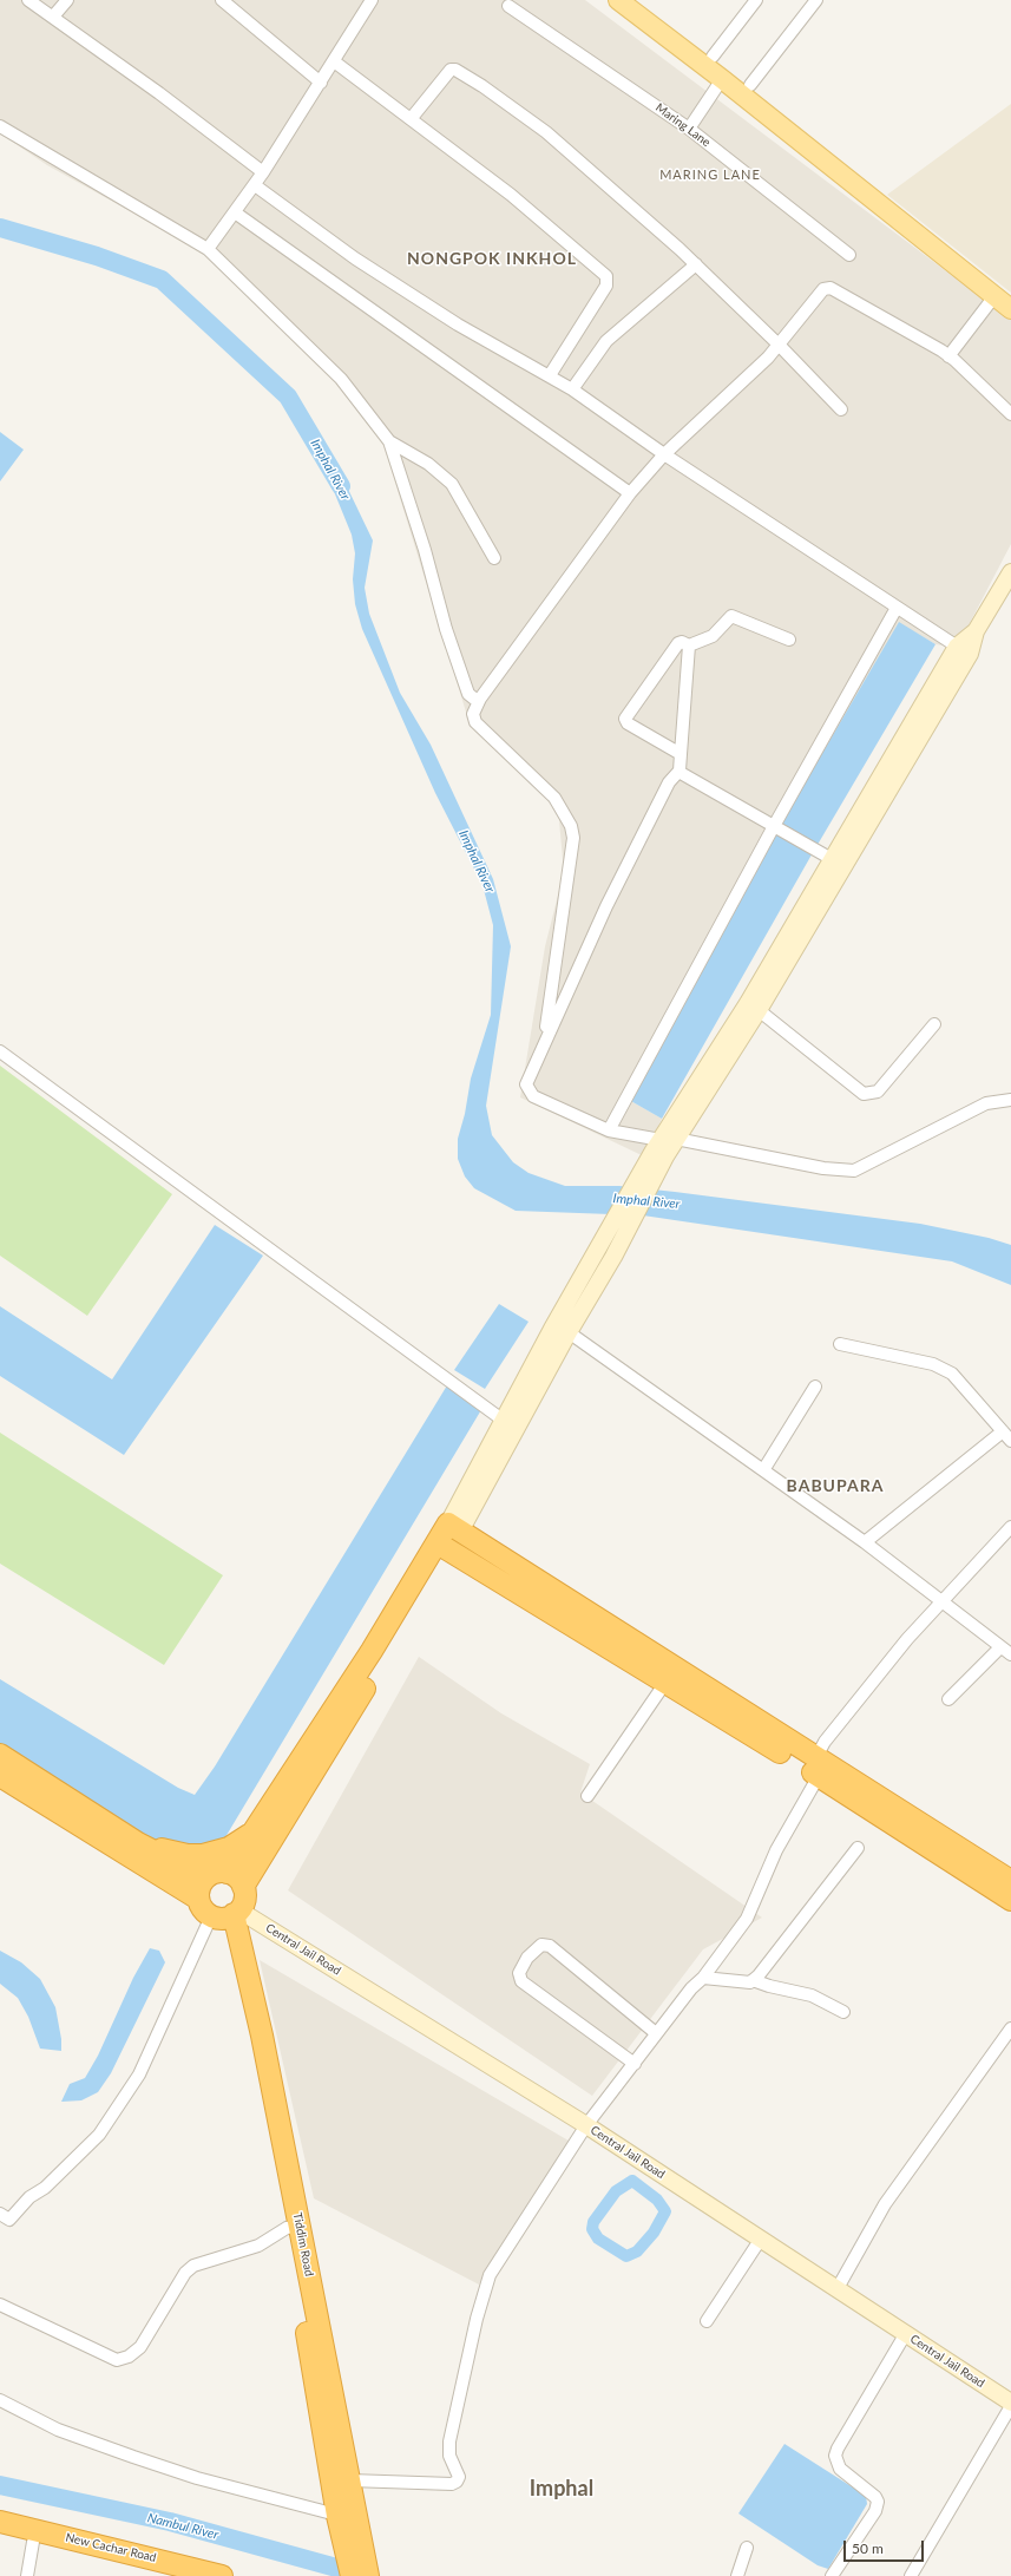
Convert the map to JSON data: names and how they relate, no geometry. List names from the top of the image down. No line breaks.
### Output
{"streets":{"highway":["Tiddim Road","New Cachar Road"],"street":["Maring Lane","Central Jail Road"]},"districts":["MARING LANE","NONGPOK INKHOL","BABUPARA","Imphal"],"water":["Imphal River","Nambul River"],"scale_bar":"50 m"}
